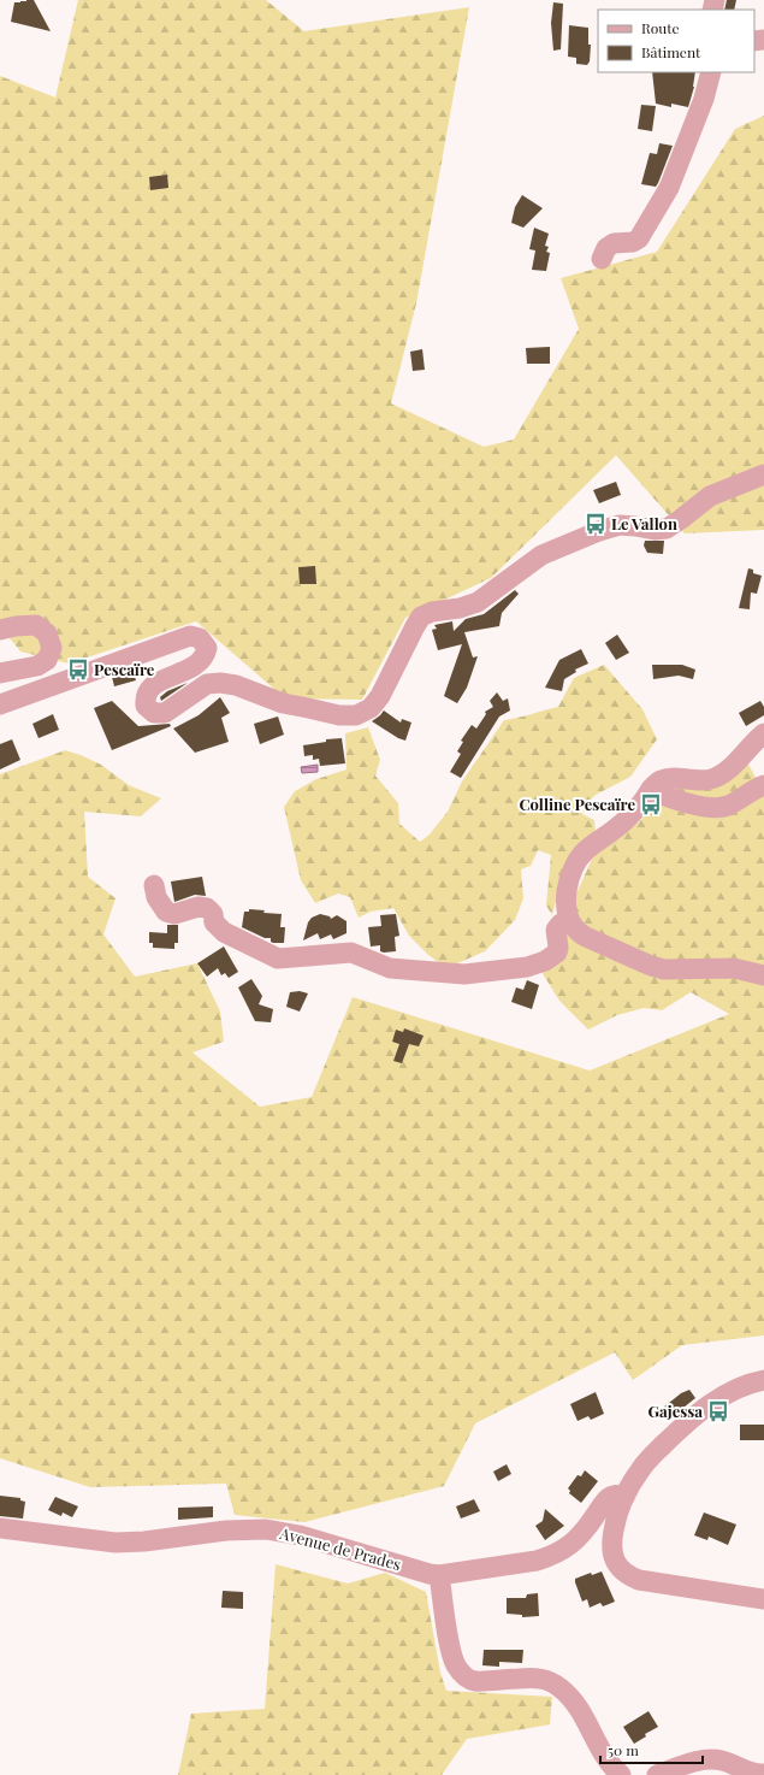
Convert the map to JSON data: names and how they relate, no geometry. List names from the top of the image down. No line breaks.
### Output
{"streets":{"street":["Avenue de Prades"]},"places":{"bus stop":["Le Vallon","Pescaïre","Colline Pescaïre","Gajessa"]},"legend":["Route","Bâtiment"],"scale_bar":"50 m"}
